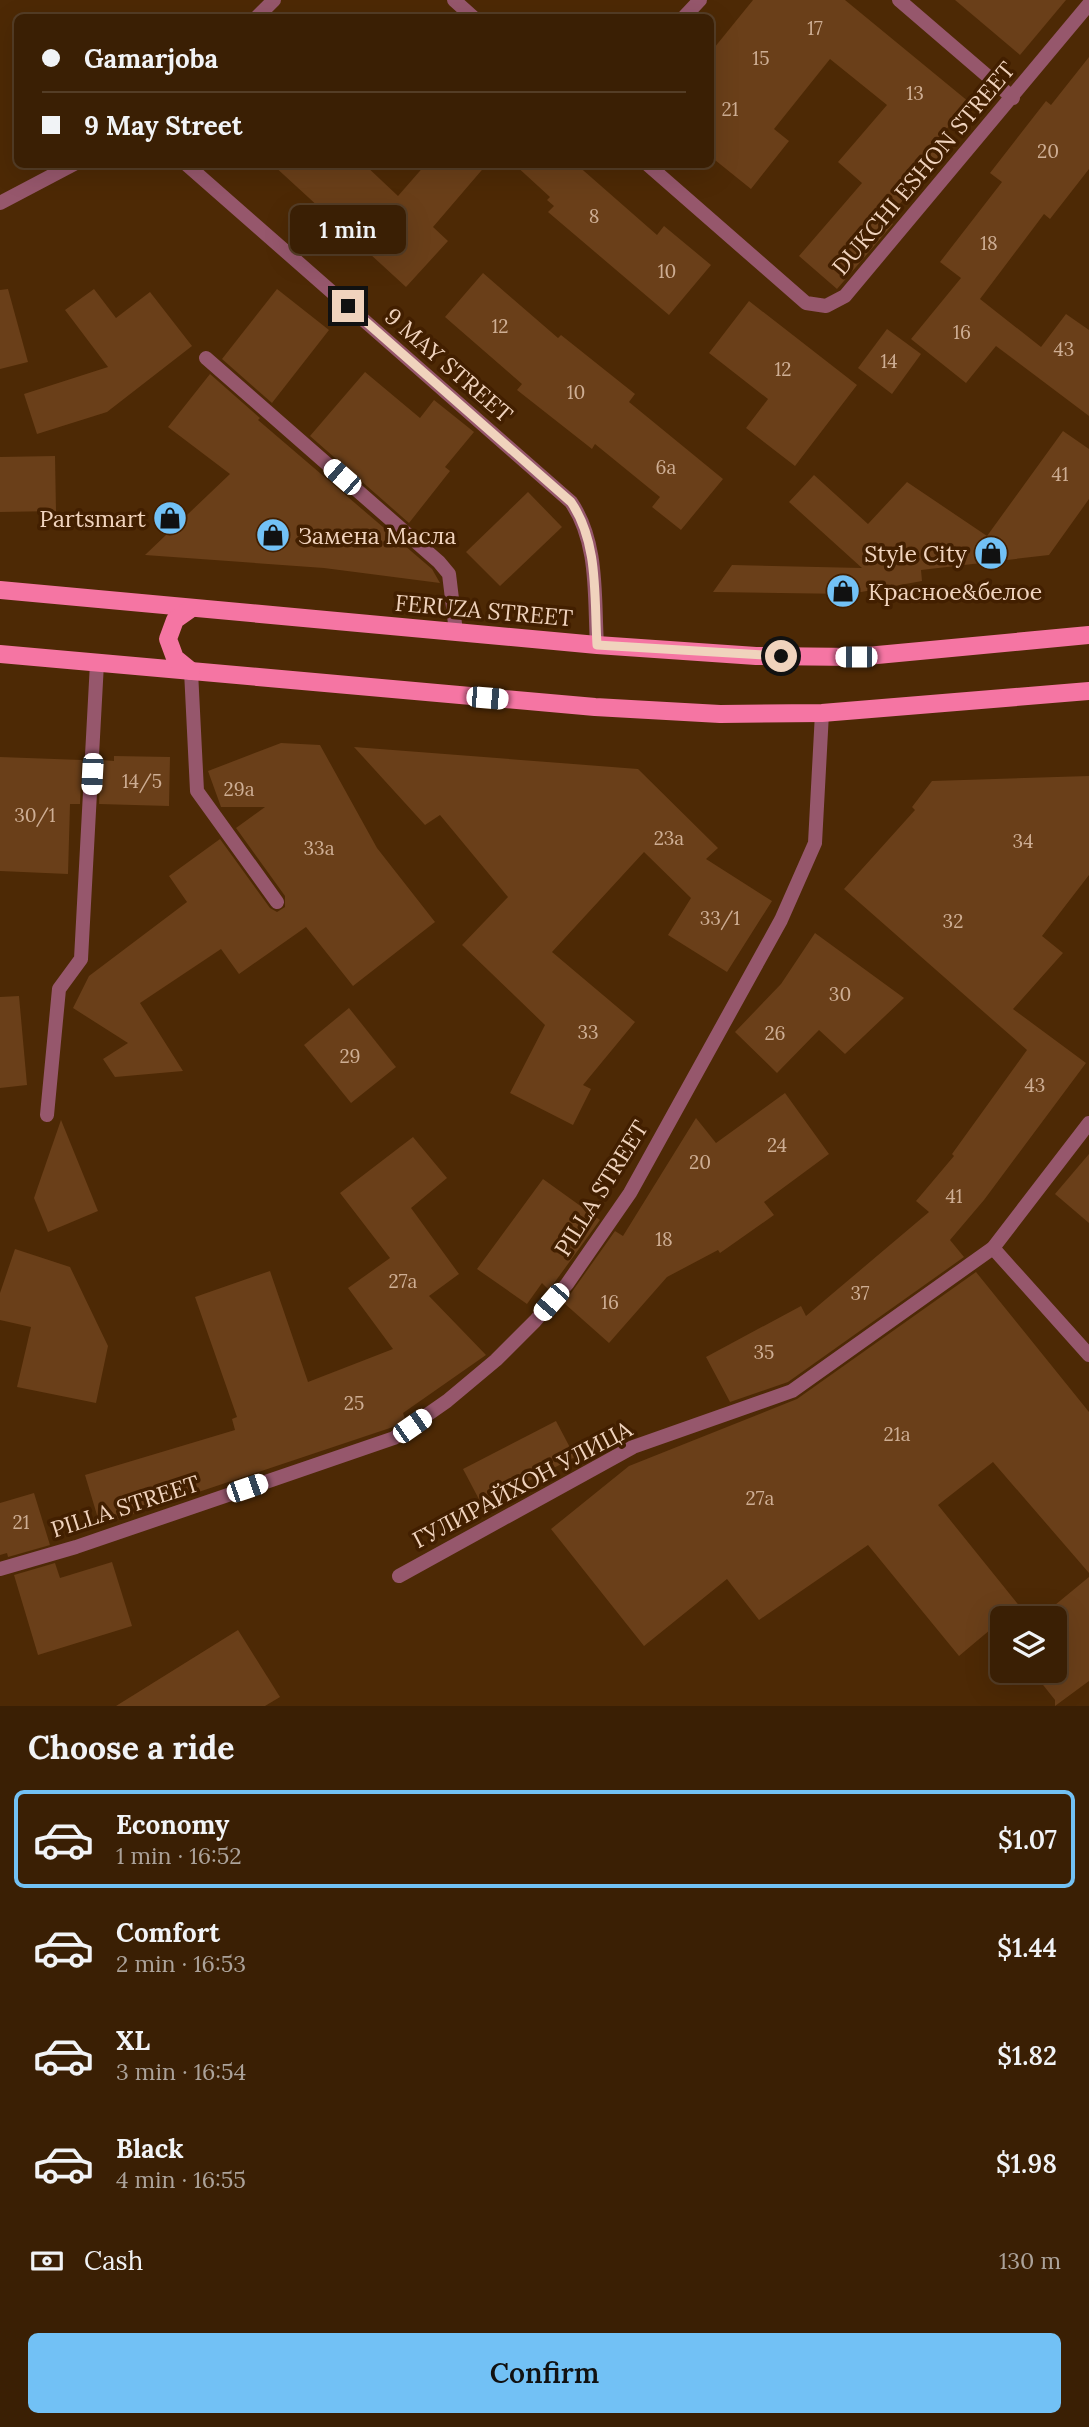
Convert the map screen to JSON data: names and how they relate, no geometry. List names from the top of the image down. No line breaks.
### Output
{"streets":{"main road":["FERUZA STREET"],"street":["DUKCHI ESHON STREET","9 MAY STREET","PILLA STREET","ГУЛИРАЙХОН УЛИЦА"]},"crossings":[["9 MAY STREET","FERUZA STREET"]],"places":{"shop":["Partsmart","Замена Масла","Style City","Красное&белое"]},"house_numbers":["17","15","13","21","20","8","18","10","12","16","43","14","12","10","6a","41","14/5","29a","30/1","23a","34","33a","33/1","32","30","33","26","29","43","24","20","41","18","27а","37","16","35","25","21а","27а","21"],"page":{"banner":["Gamarjoba","9 May Street"],"bubble":"1 min","heading":"Choose a ride","list":[{"name":"Economy","note":"1 min · 16:52","value":"$1.07"},{"name":"Comfort","note":"2 min · 16:53","value":"$1.44"},{"name":"XL","note":"3 min · 16:54","value":"$1.82"},{"name":"Black","note":"4 min · 16:55","value":"$1.98"}],"pay":["Cash","130 m"],"buttons":"Confirm"}}
